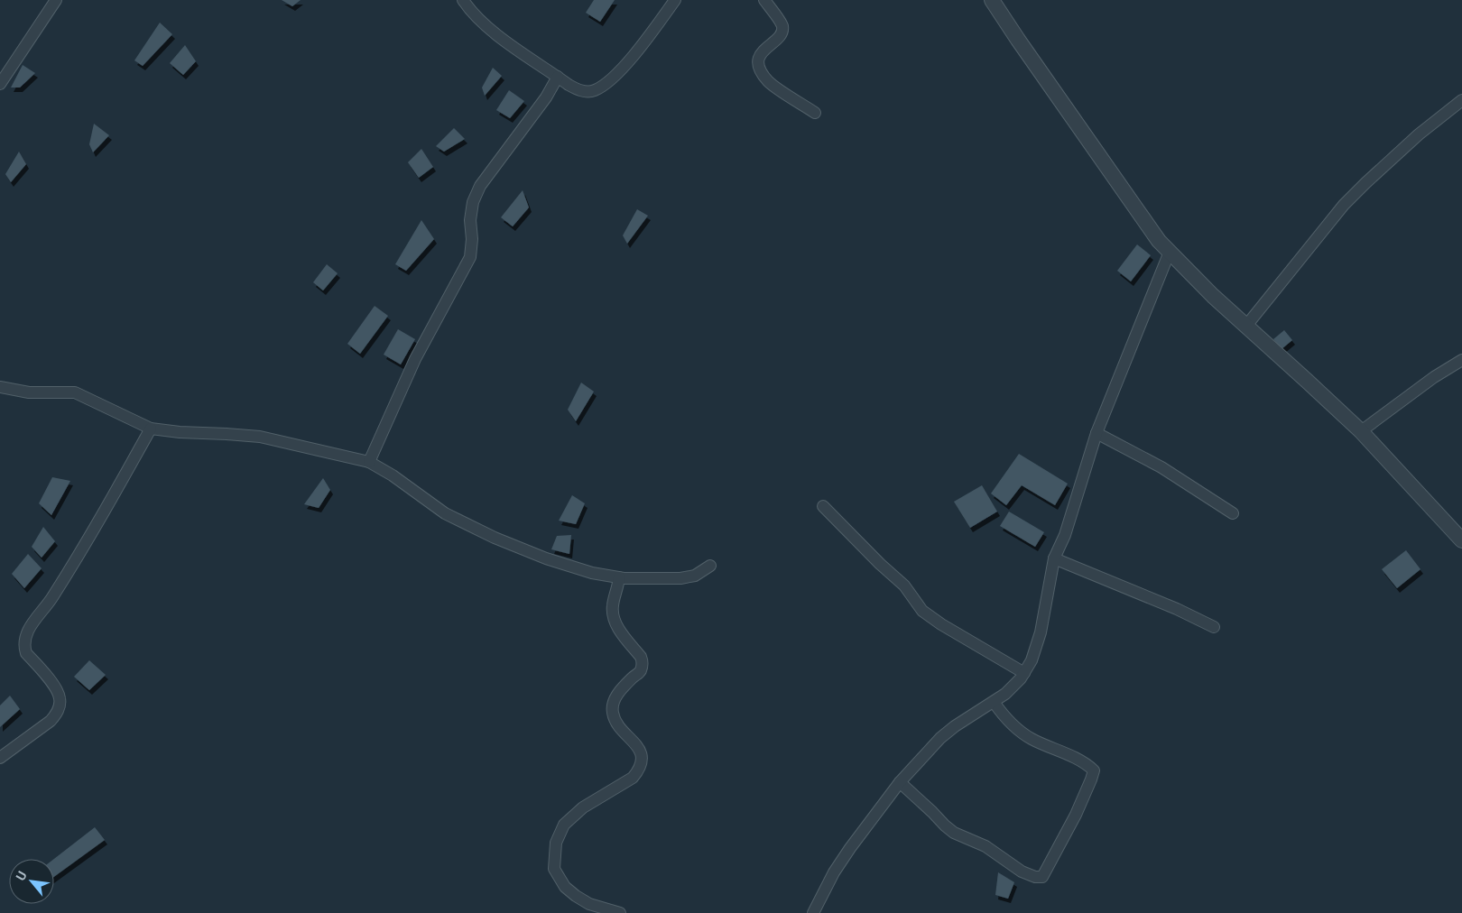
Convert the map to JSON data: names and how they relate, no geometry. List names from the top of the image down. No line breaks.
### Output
{"north":"top left"}
